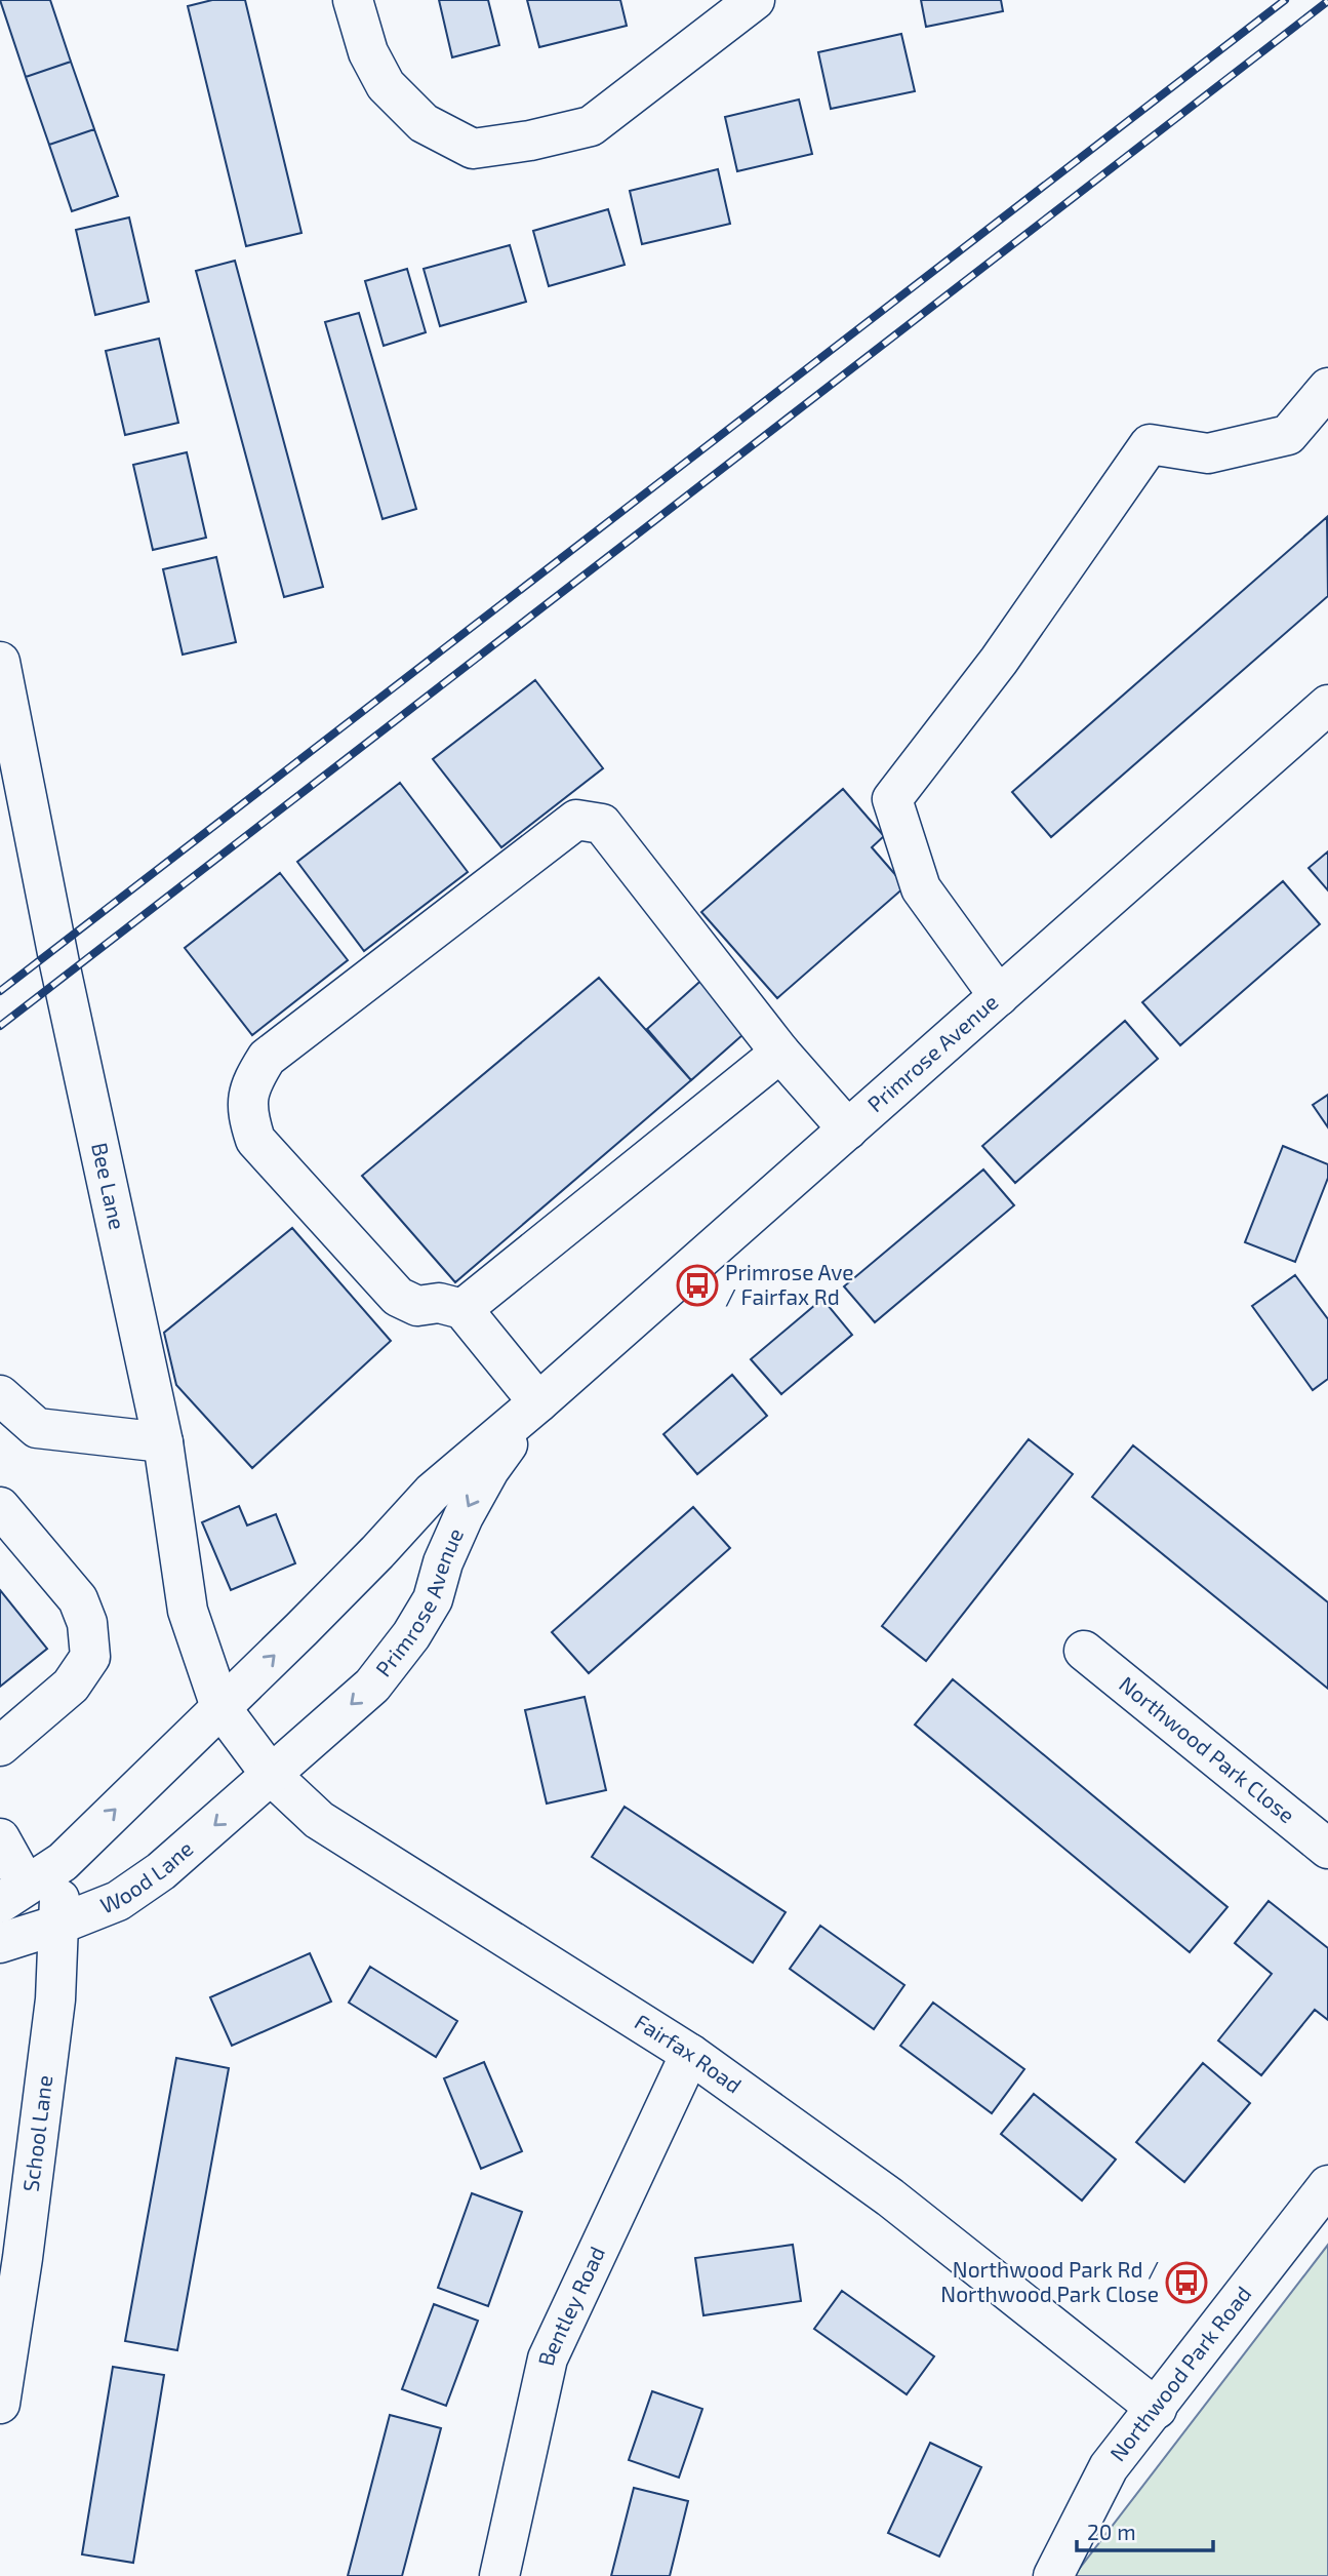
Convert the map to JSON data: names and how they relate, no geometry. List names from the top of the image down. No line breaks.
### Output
{"streets":{"street":["Primrose Avenue","Bee Lane","Northwood Park Close","Wood Lane","Fairfax Road","School Lane","Bentley Road","Northwood Park Road"]},"crossings":[["Primrose Avenue","Bee Lane"],["Primrose Avenue","Wood Lane"],["Primrose Avenue","Fairfax Road"],["Bee Lane","Fairfax Road"],["Wood Lane","Fairfax Road"],["Wood Lane","School Lane"],["Fairfax Road","Bentley Road"],["Fairfax Road","Northwood Park Road"]],"places":{"bus stop":["Primrose Ave / Fairfax Rd","Northwood Park Rd / Northwood Park Close"]},"scale_bar":"20 m"}
